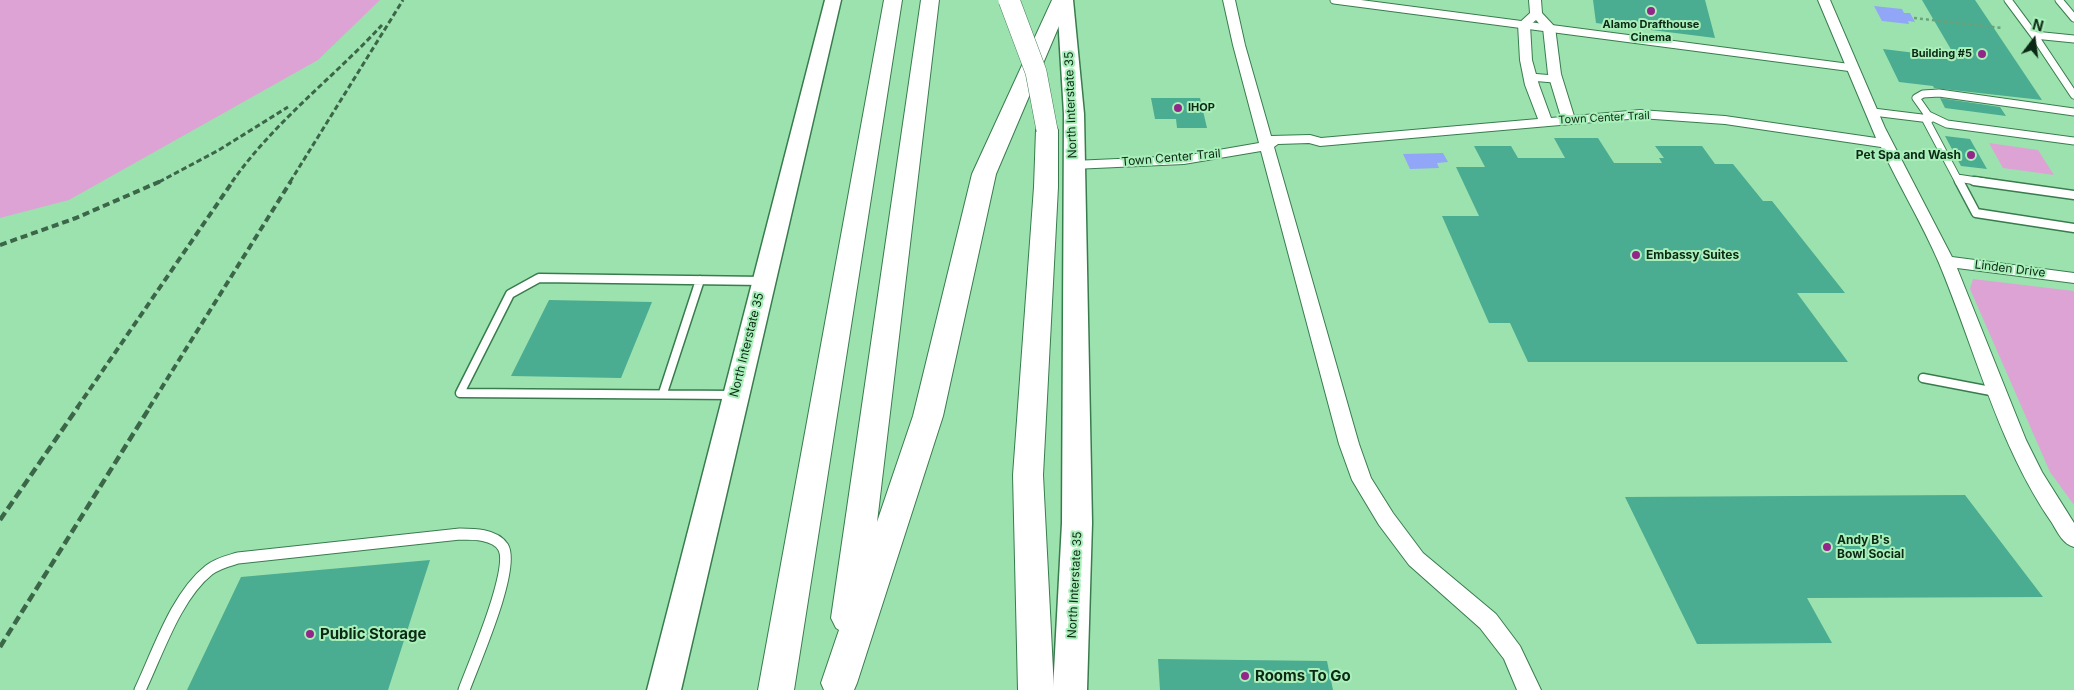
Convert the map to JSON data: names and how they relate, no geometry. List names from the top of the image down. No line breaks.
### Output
{"streets":{"main road":["North Interstate 35"],"street":["Town Center Trail","Linden Drive"]},"crossings":[["North Interstate 35","Town Center Trail"]],"places":["Alamo Drafthouse Cinema","Building #5","IHOP","Pet Spa and Wash","Embassy Suites","Andy B's Bowl Social","Public Storage","Rooms To Go"],"north":"top"}
